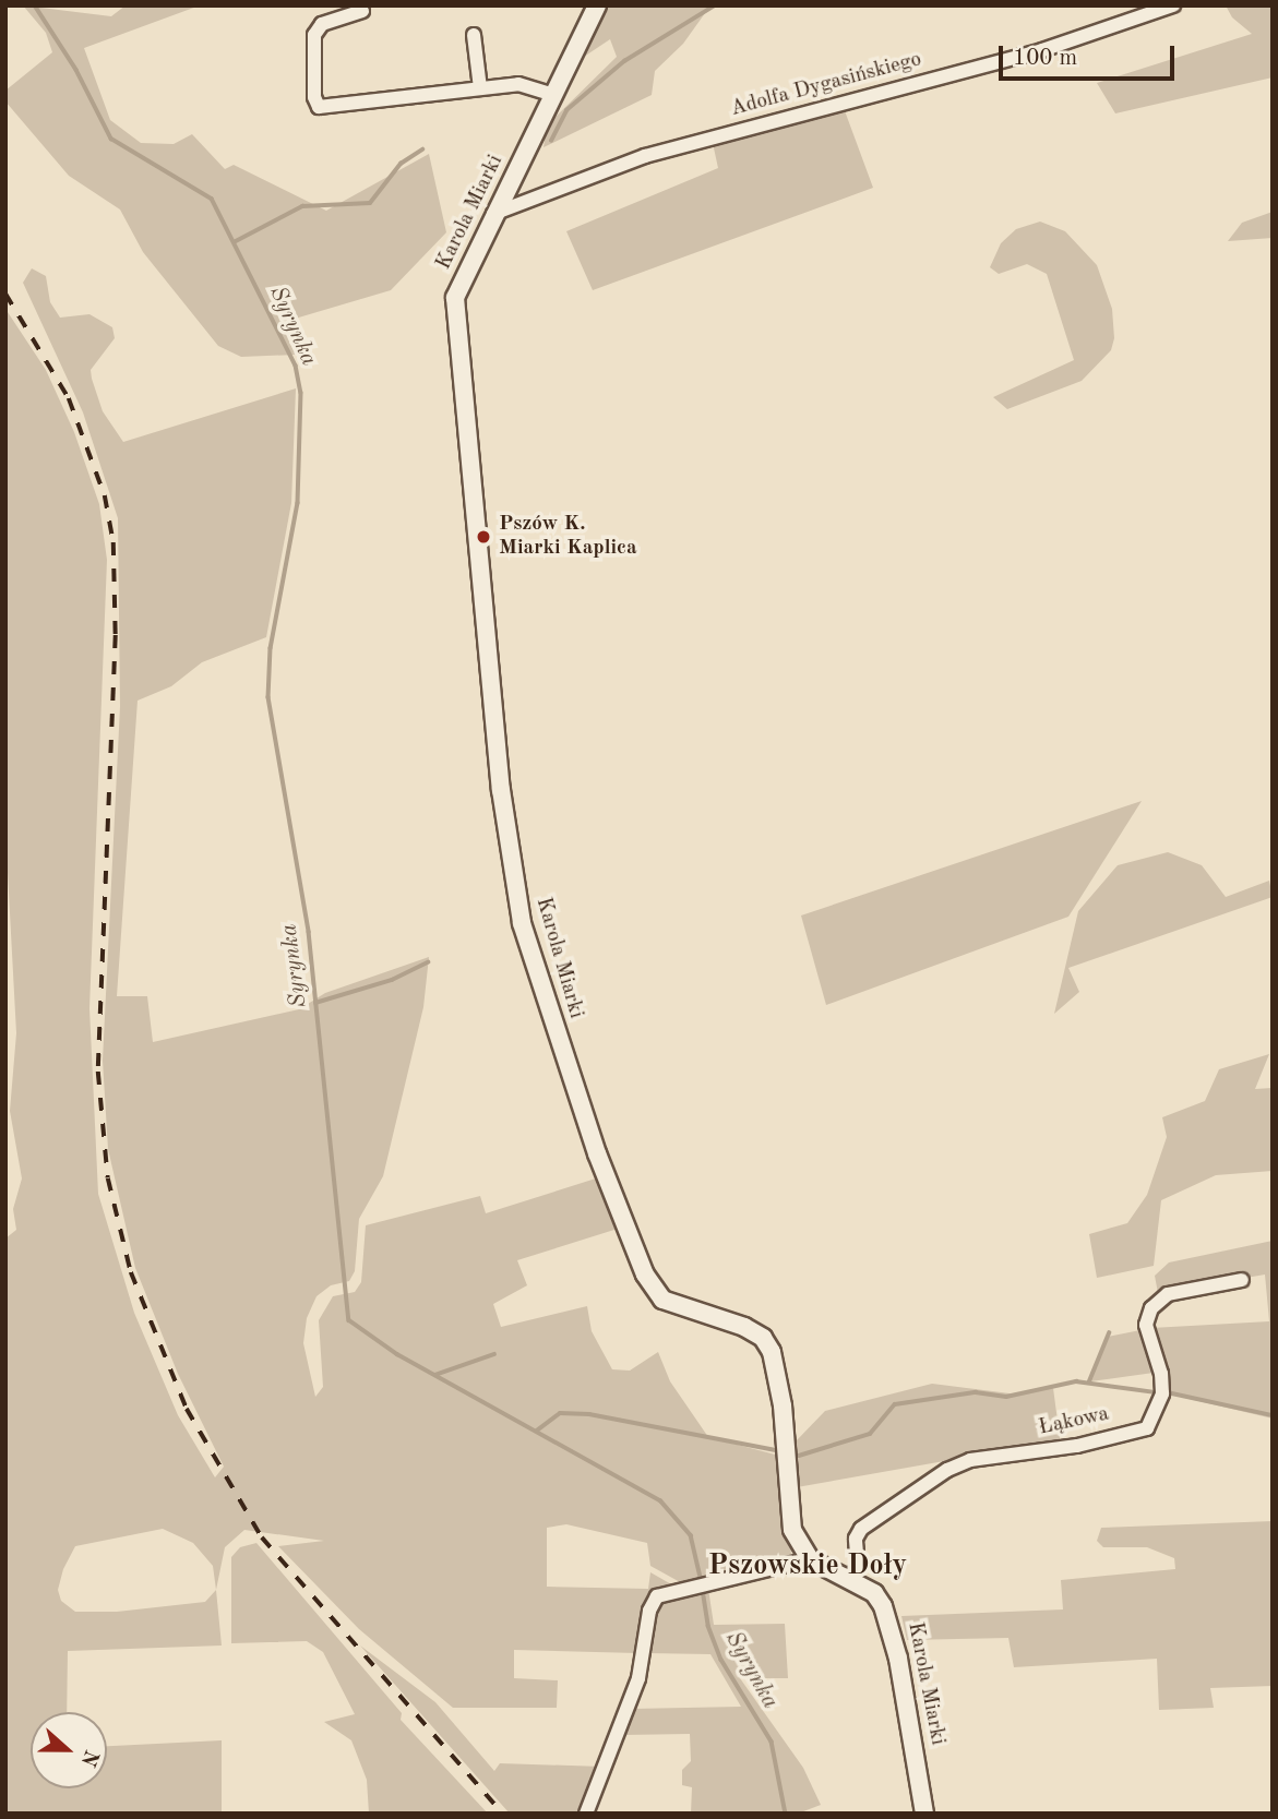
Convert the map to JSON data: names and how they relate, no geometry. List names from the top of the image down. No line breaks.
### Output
{"streets":{"street":["Adolfa Dygasińskiego","Karola Miarki","Łąkowa"]},"crossings":[["Adolfa Dygasińskiego","Karola Miarki"],["Karola Miarki","Łąkowa"]],"districts":["Pszowskie Doły"],"water":["Syrynka"],"places":["Pszów K. Miarki Kaplica"],"scale_bar":"100 m","north":"right"}
